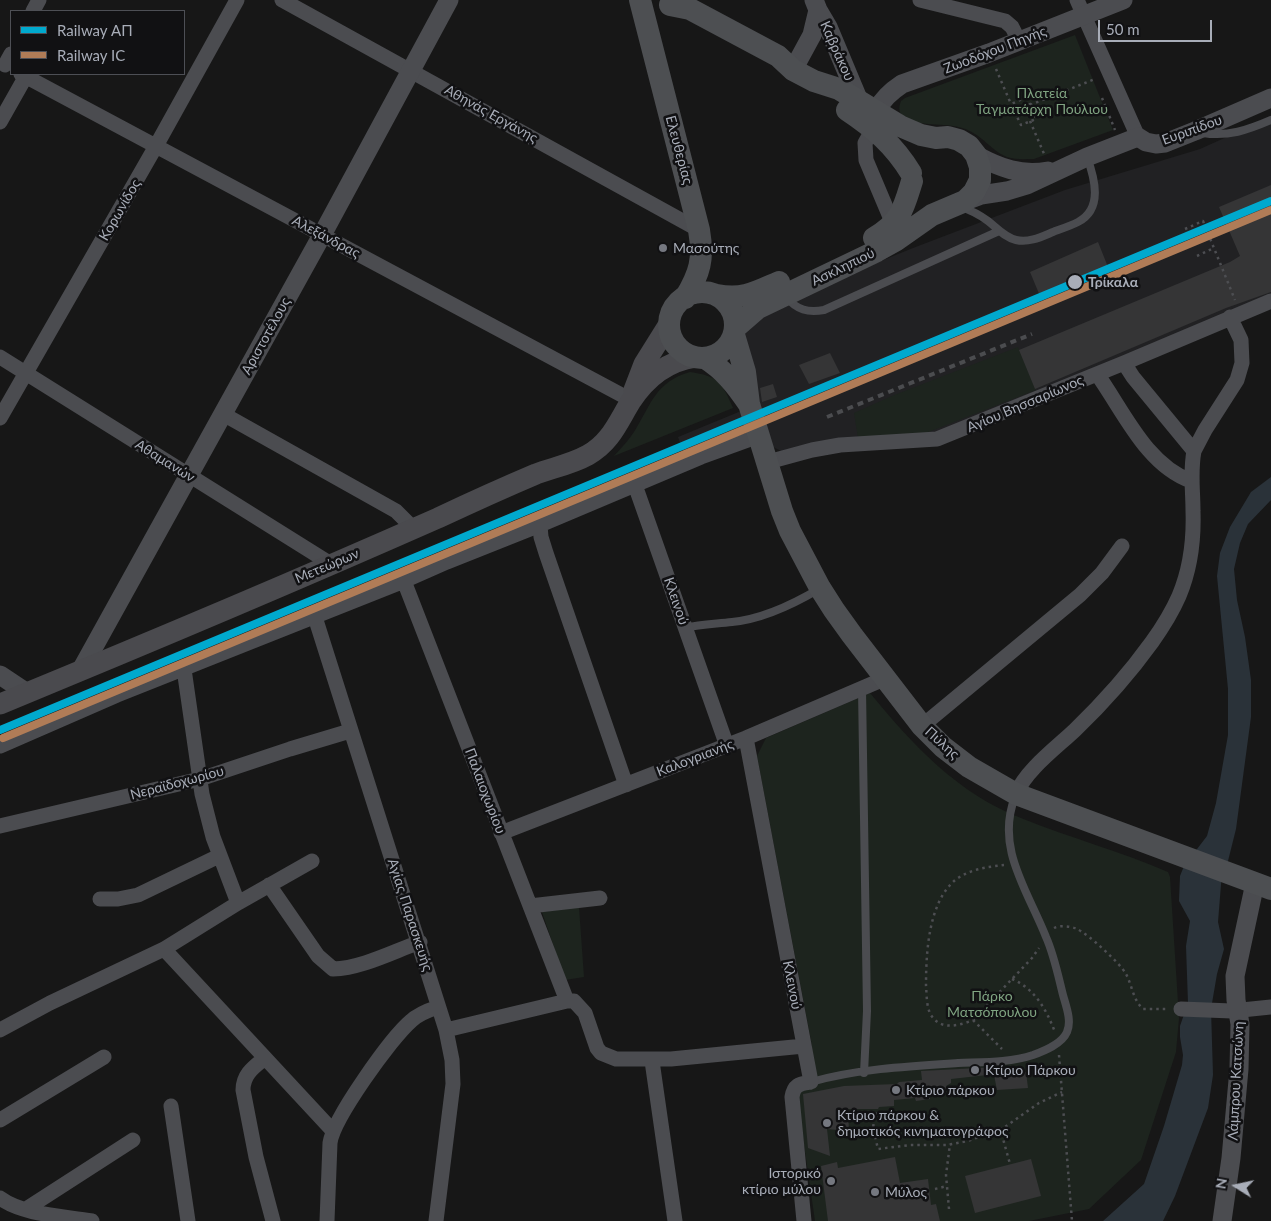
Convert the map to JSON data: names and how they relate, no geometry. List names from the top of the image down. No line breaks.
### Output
{"streets":{"main road":["Ελευθερίας","Ασκληπιού","Μετεώρων","Πύλης"],"street":["Ζωοδόχου Πηγής","Καβράκου","Αθηνάς Εργάνης","Ευριπίδου","Κορωνίδος","Αλεξάνδρας","Αριστοτέλους","Αγίου Βησσαρίωνος","Αθαμανών","Κλεινού","Καλογριανής","Νεραϊδοχωρίου","Παλαιοχωρίου","Αγίας Παρασκευής","Λάμπρου Κατσώνη"]},"crossings":[["Ζωοδόχου Πηγής","Καβράκου"],["Αθηνάς Εργάνης","Ελευθερίας"],["Αθηνάς Εργάνης","Αριστοτέλους"],["Ελευθερίας","Ασκληπιού"],["Ελευθερίας","Μετεώρων"],["Κορωνίδος","Αλεξάνδρας"],["Κορωνίδος","Αθαμανών"],["Αλεξάνδρας","Αριστοτέλους"],["Αλεξάνδρας","Μετεώρων"],["Ασκληπιού","Μετεώρων"],["Αριστοτέλους","Αθαμανών"],["Αριστοτέλους","Μετεώρων"],["Αγίου Βησσαρίωνος","Πύλης"],["Αθαμανών","Μετεώρων"],["Κλεινού","Καλογριανής"],["Πύλης","Καλογριανής"],["Πύλης","Λάμπρου Κατσώνη"],["Καλογριανής","Παλαιοχωρίου"],["Νεραϊδοχωρίου","Αγίας Παρασκευής"]],"parks":["Πλατεία Ταγματάρχη Πούλιου","Πάρκο Ματσόπουλου"],"places":["Μασούτης","Τρίκαλα","Κτίριο Πάρκου","Κτίριο πάρκου","Κτίριο πάρκου & δημοτικός κινηματογράφος","Ιστορικό κτίριο μύλου","Μύλος"],"lines":["rail line ΑΠ","rail line IC"],"legend":["Railway ΑΠ","Railway IC"],"scale_bar":"50 m","north":"left"}
